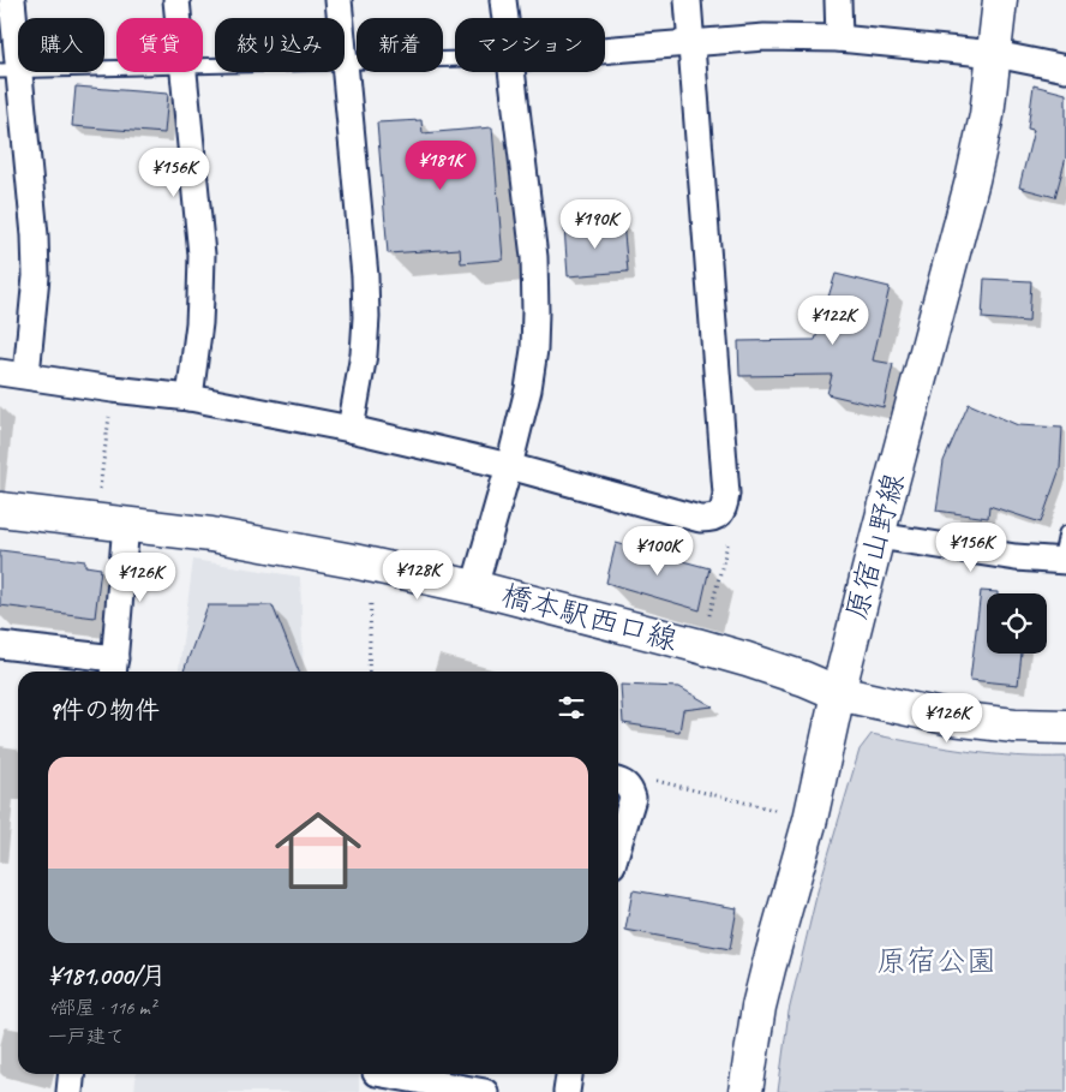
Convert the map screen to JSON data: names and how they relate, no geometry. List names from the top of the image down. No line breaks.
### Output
{"streets":{"street":["原宿山野線","橋本駅西口線"]},"crossings":[["原宿山野線","橋本駅西口線"]],"parks":["原宿公園"],"page":{"chip":["購入","賃貸","絞り込み","新着","マンション"],"price":["¥181K","¥156K","¥190K","¥122K","¥156K","¥100K","¥128K","¥126K","¥126K"],"heading":"9件の物件","list":[{"name":"¥181,000/月","note":"4部屋 · 116 m² · 一戸建て"}]}}
